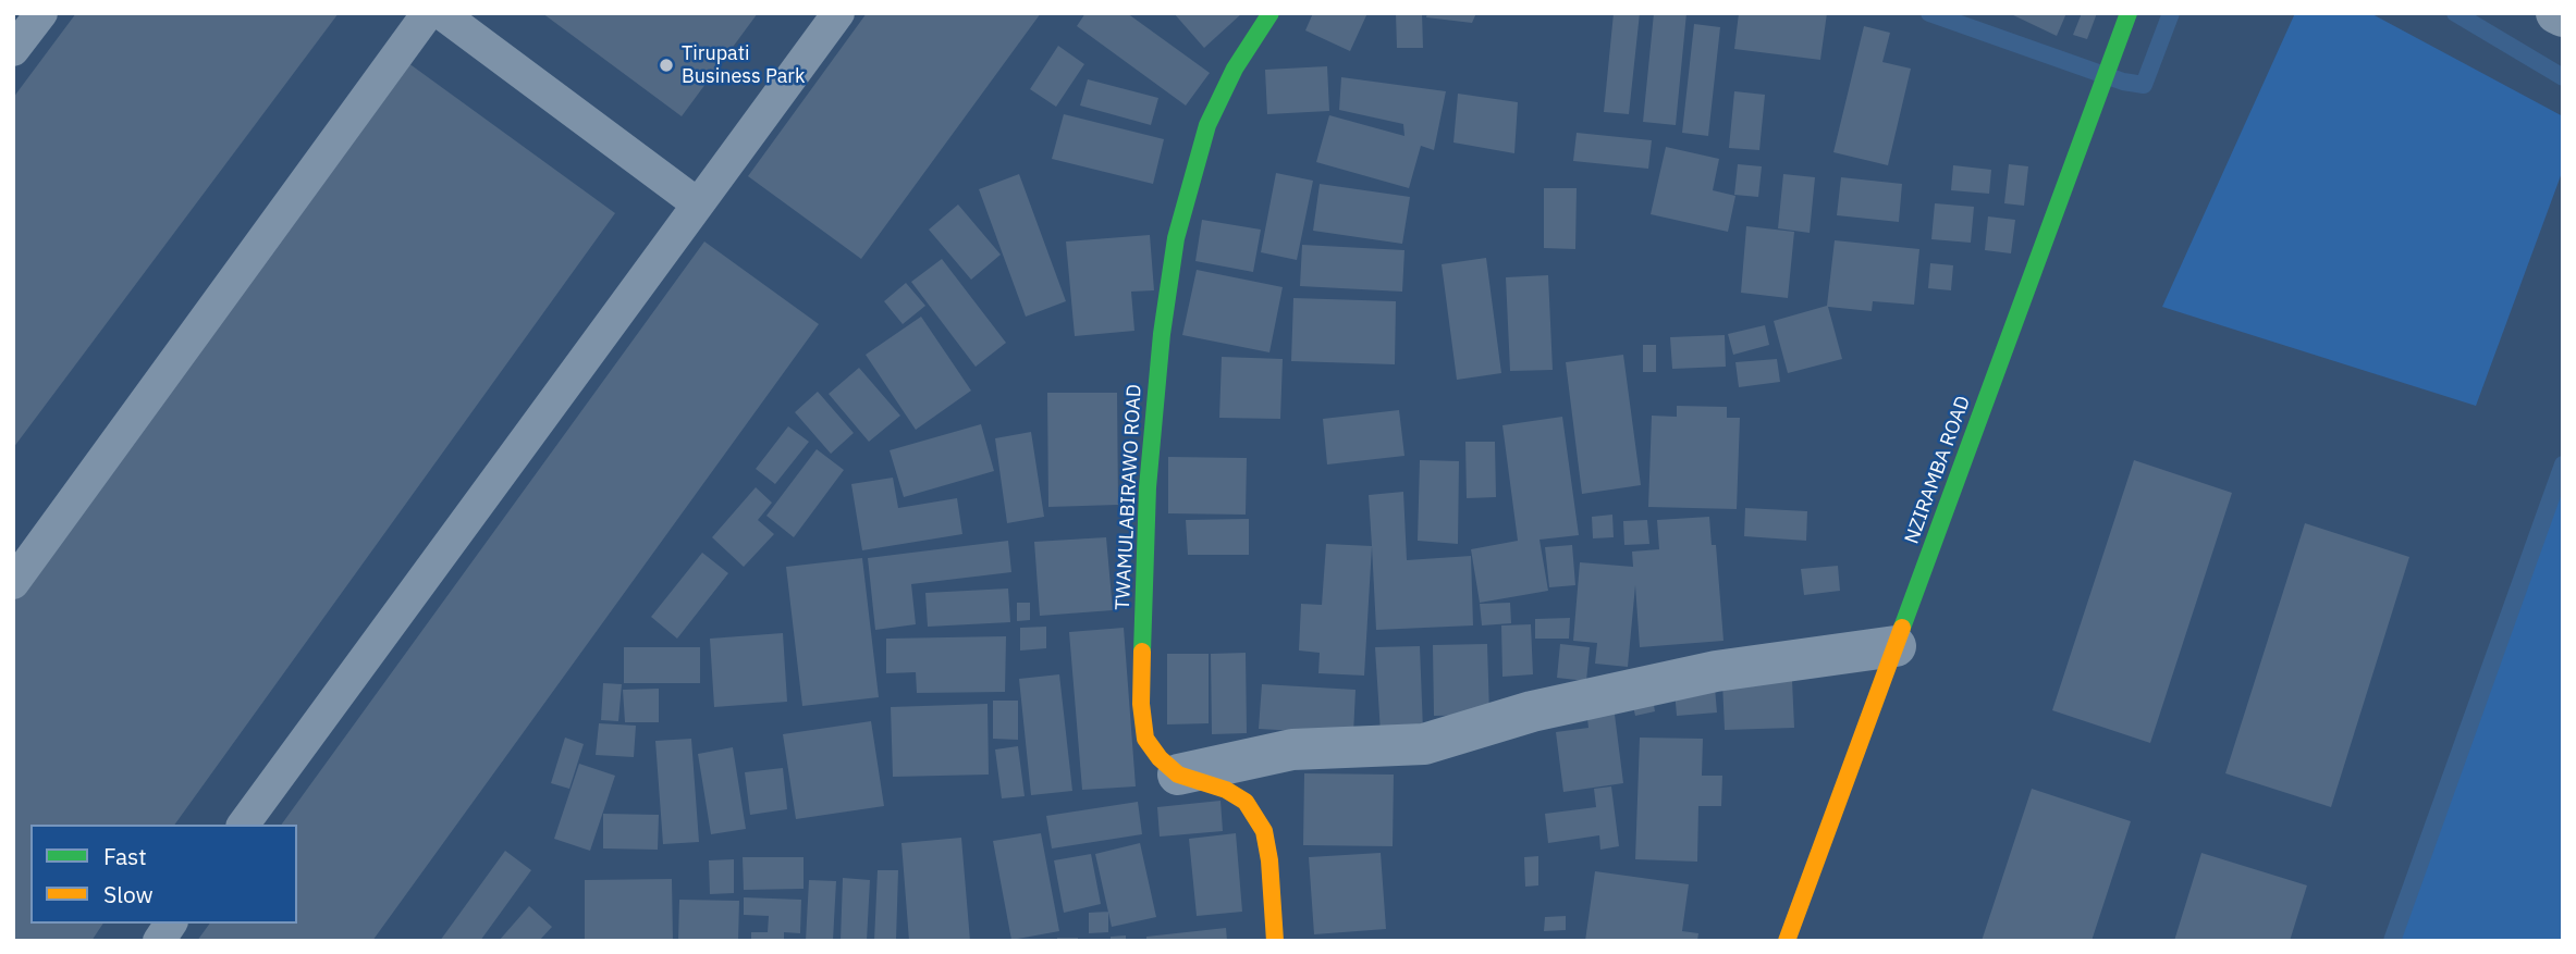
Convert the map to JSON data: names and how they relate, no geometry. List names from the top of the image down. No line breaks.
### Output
{"streets":{"street":["NZIRAMBA ROAD","TWAMULABIRAWO ROAD"]},"places":["Tirupati Business Park"],"legend":["Fast","Slow"]}
